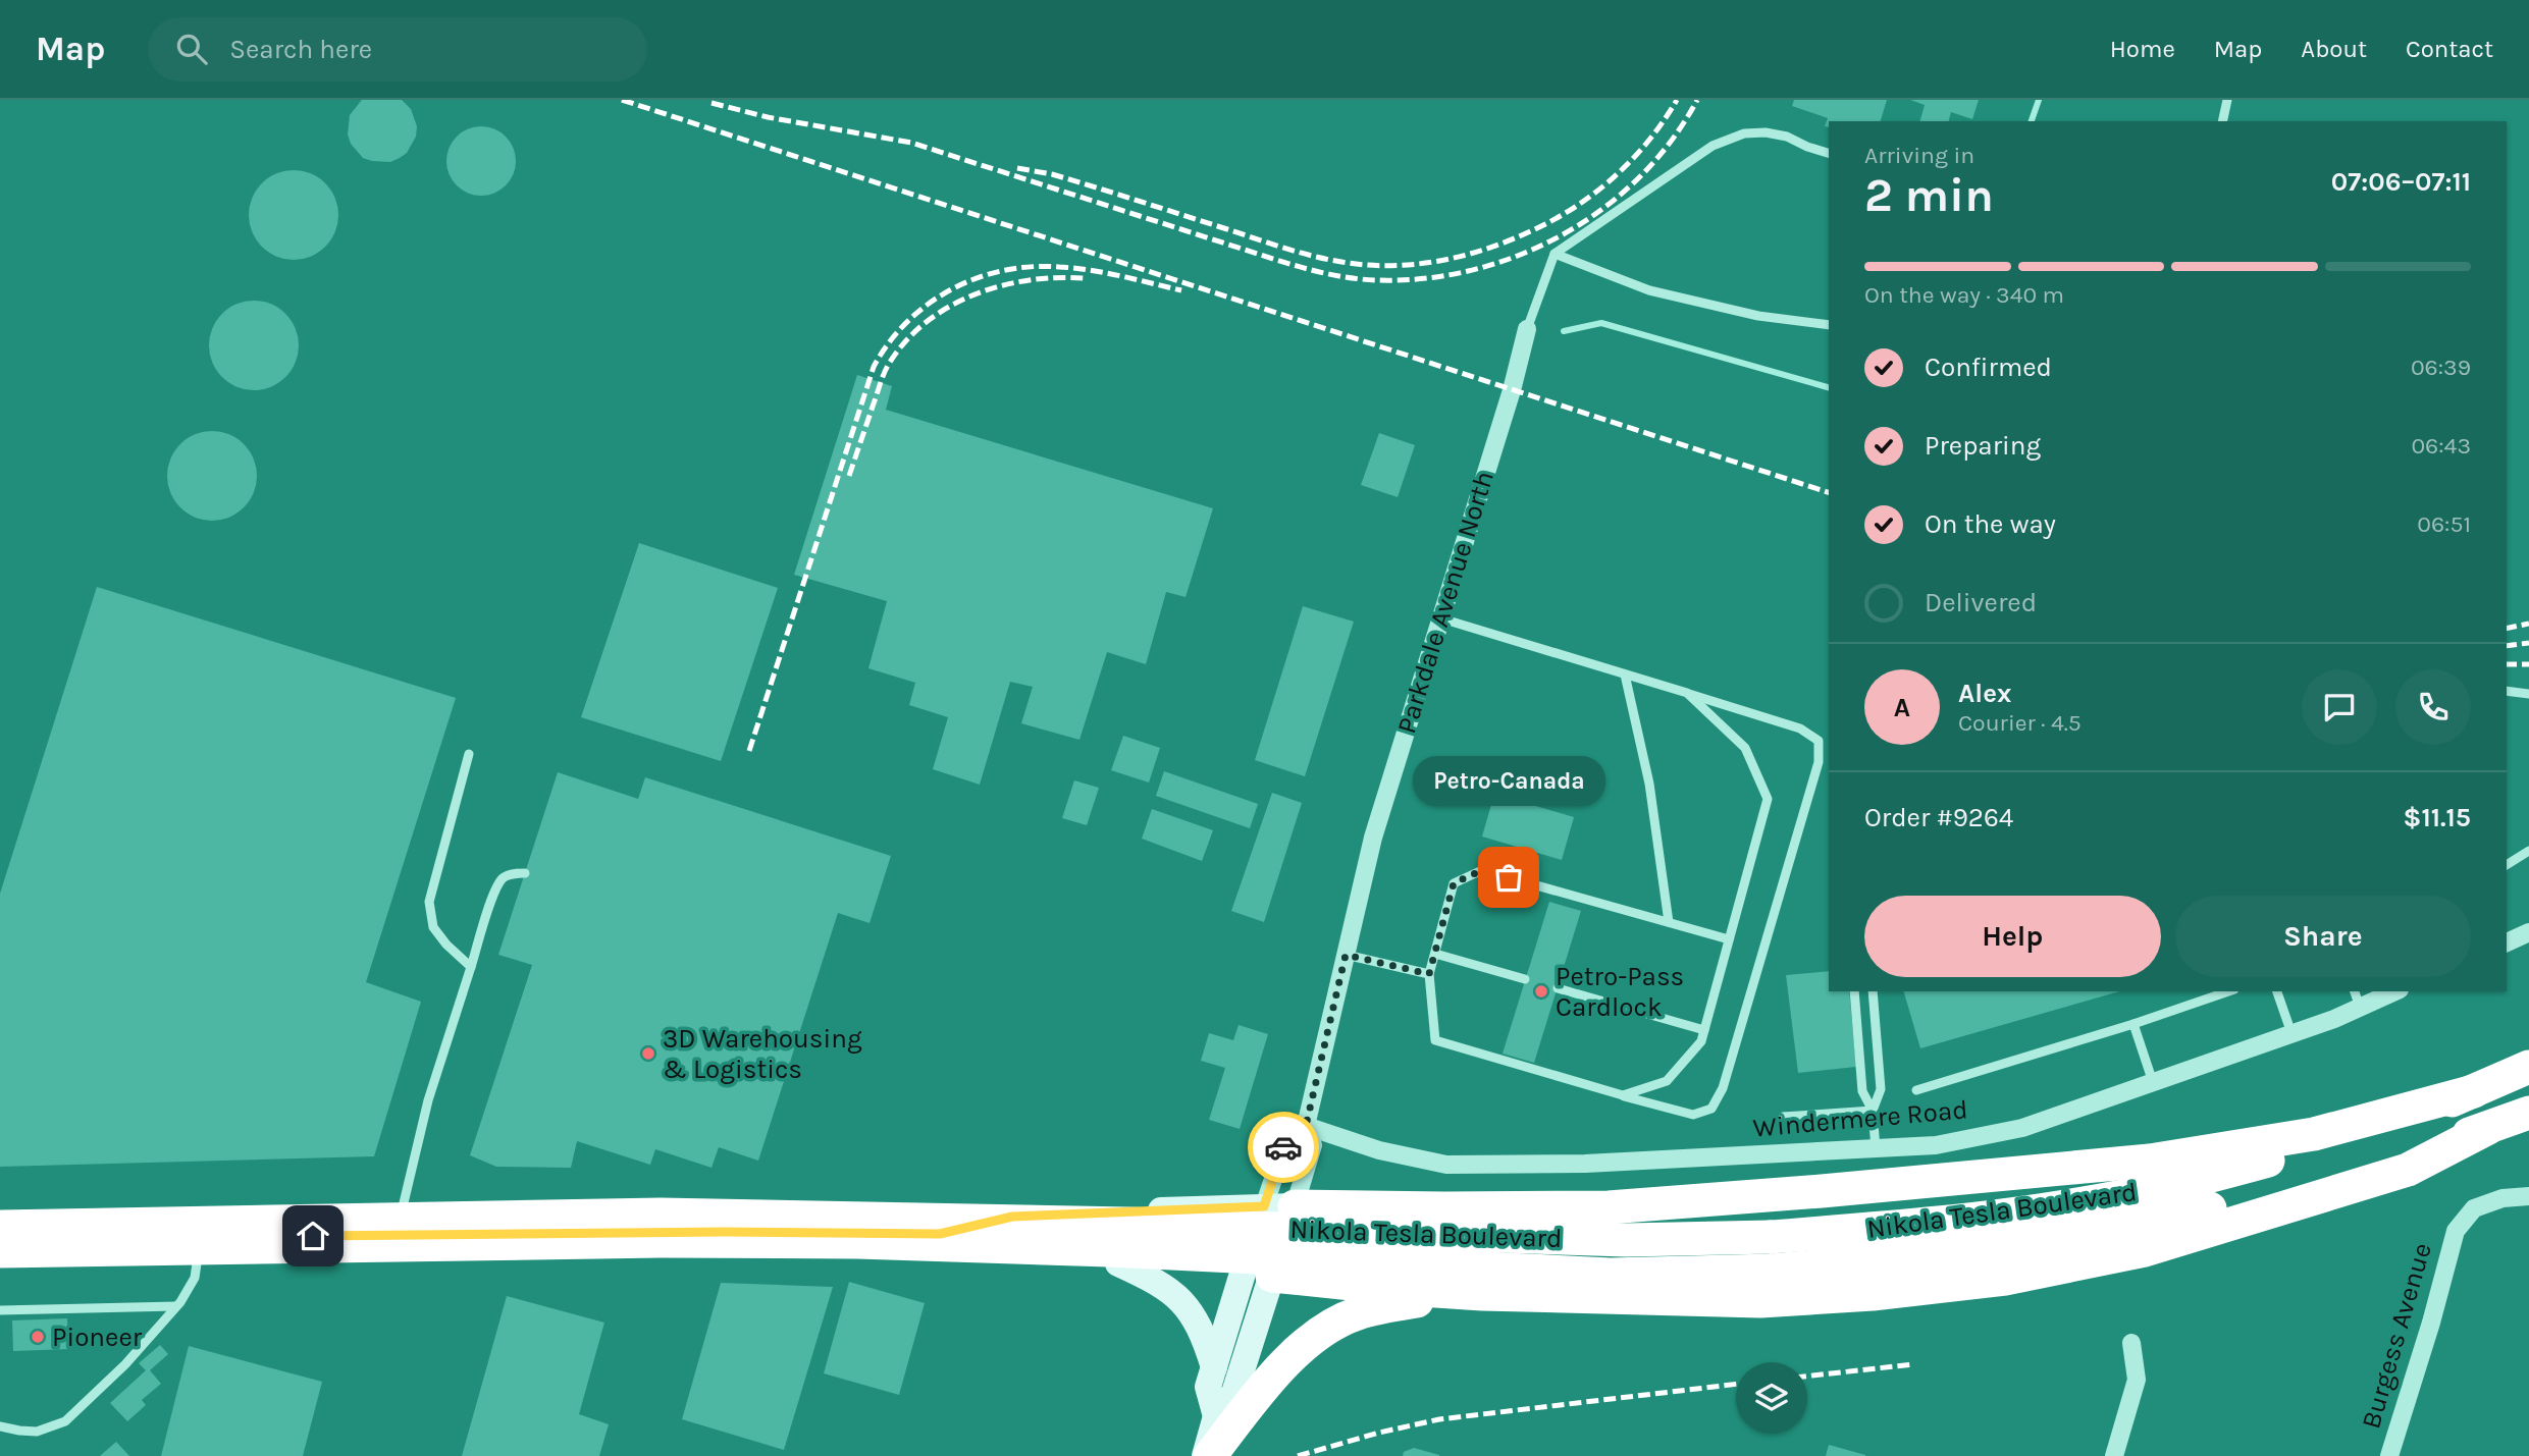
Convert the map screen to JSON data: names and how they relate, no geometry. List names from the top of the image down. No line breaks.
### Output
{"streets":{"highway":["Nikola Tesla Boulevard"],"main road":["Parkdale Avenue North"],"street":["Windermere Road","Burgess Avenue"]},"crossings":[["Parkdale Avenue North","Windermere Road"]],"places":["Petro-Canada","Petro-Pass Cardlock","3D Warehousing & Logistics","Pioneer"],"page":{"header":"Map","search":"Search here","nav":["Home","Map","About","Contact"],"heading":["2 min","Arriving in","07:06–07:11"],"panel":["Alex","Courier · 4.5","Order #9264","$11.15"],"bar":"On the way · 340 m","list":[["Confirmed","06:39"],["Preparing","06:43"],["On the way","06:51"],"Delivered"],"round":"A","bubble":"Petro-Canada","buttons":["Help","Share"]}}
